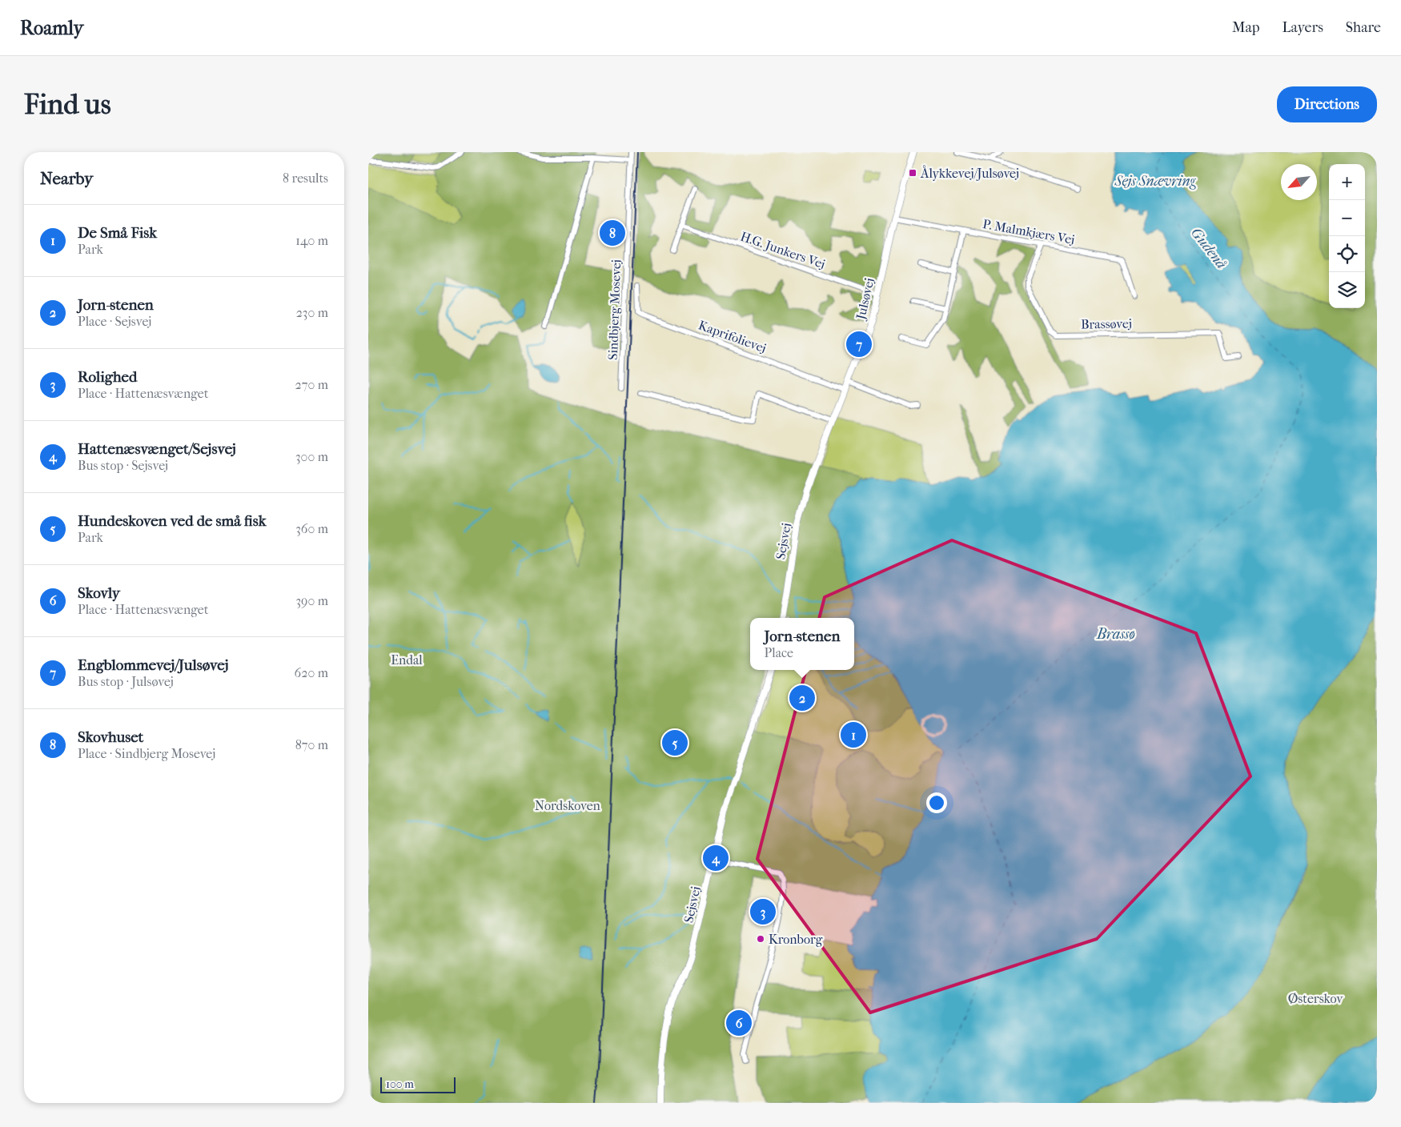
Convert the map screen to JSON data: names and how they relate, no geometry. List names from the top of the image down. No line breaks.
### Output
{"streets":{"street":["P. Malmkjærs Vej","H.G. Junkers Vej","Julsøvej","Sindbjerg Mosevej","Brassøvej","Kaprifolievej","Sejsvej"]},"crossings":[["P. Malmkjærs Vej","Julsøvej"],["P. Malmkjærs Vej","Brassøvej"],["H.G. Junkers Vej","Julsøvej"],["Julsøvej","Kaprifolievej"],["Julsøvej","Sejsvej"]],"water":["Sejs Snævring","Gudenå","Brassø"],"parks":["Endal","Nordskoven","Østerskov"],"places":{"transit":["Ålykkevej/Julsøvej"],"other":["Kronborg"]},"scale_bar":"100 m","north":"bottom left","page":{"header":"Roamly","nav":["Map","Layers","Share"],"buttons":"Directions","title":"Find us","heading":["Nearby","8 results"],"map_buttons":["+","−"],"list":[{"mark":"1","name":"De Små Fisk","note":"Park","value":"140 m"},{"mark":"2","name":"Jorn-stenen","note":"Place · Sejsvej","value":"230 m"},{"mark":"3","name":"Rolighed","note":"Place · Hattenæsvænget","value":"270 m"},{"mark":"4","name":"Hattenæsvænget/Sejsvej","note":"Bus stop · Sejsvej","value":"300 m"},{"mark":"5","name":"Hundeskoven ved de små fisk","note":"Park","value":"360 m"},{"mark":"6","name":"Skovly","note":"Place · Hattenæsvænget","value":"390 m"},{"mark":"7","name":"Engblommevej/Julsøvej","note":"Bus stop · Julsøvej","value":"620 m"},{"mark":"8","name":"Skovhuset","note":"Place · Sindbjerg Mosevej","value":"870 m"}],"pins":["8","7","2","1","5","4","3","6"],"popup":["Jorn-stenen","Place"],"scale":"100 m"}}
